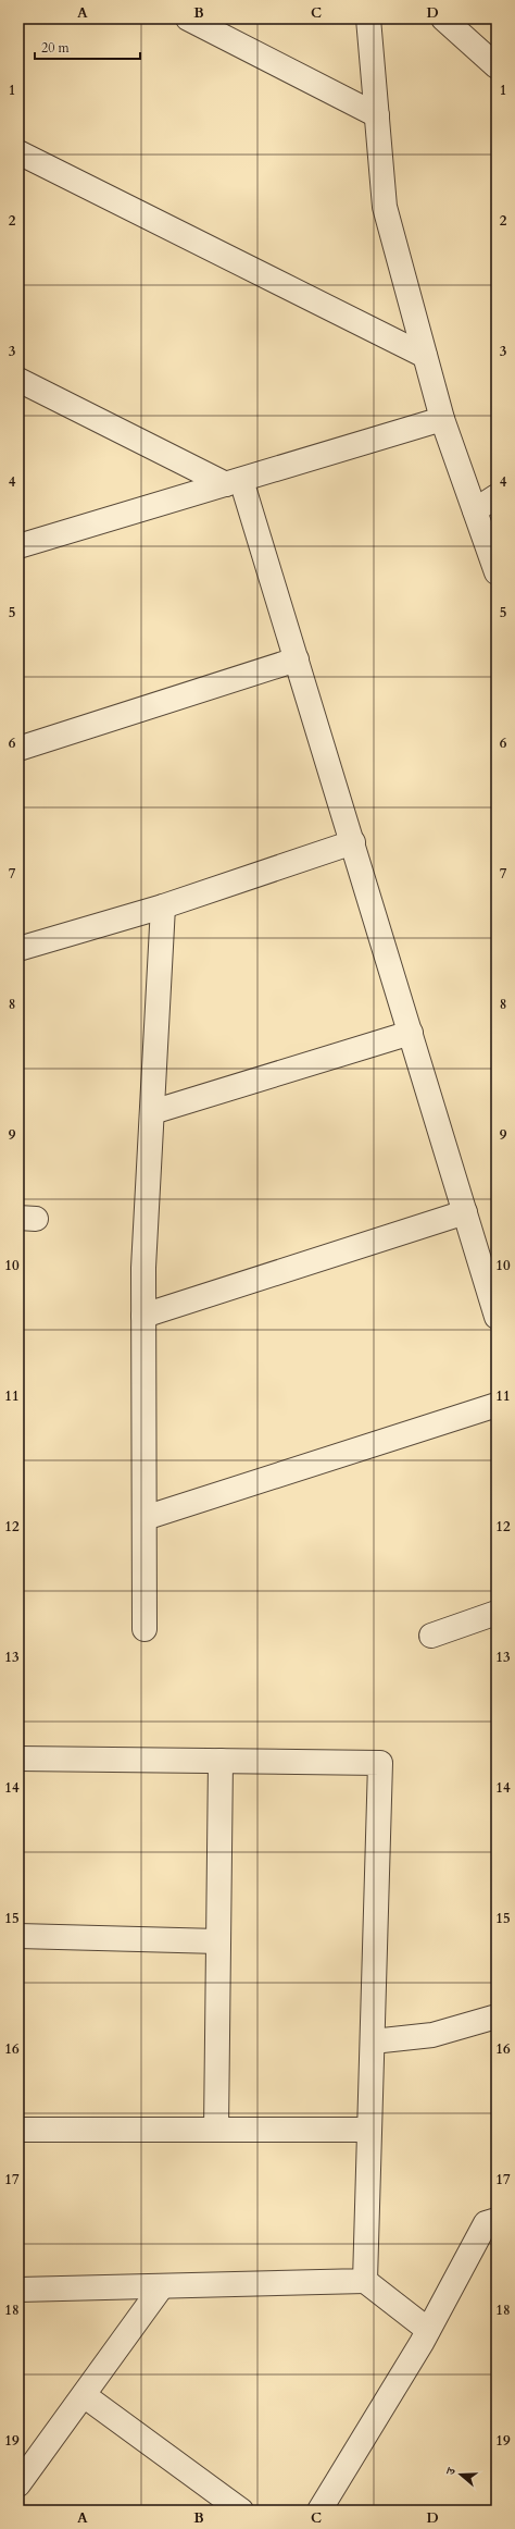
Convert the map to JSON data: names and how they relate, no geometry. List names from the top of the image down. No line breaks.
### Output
{"scale_bar":"20 m","north":"left","grid":{"columns":["A","B","C","D"],"rows":["1","2","3","4","5","6","7","8","9","10","11","12","13","14","15","16","17","18","19"]}}
